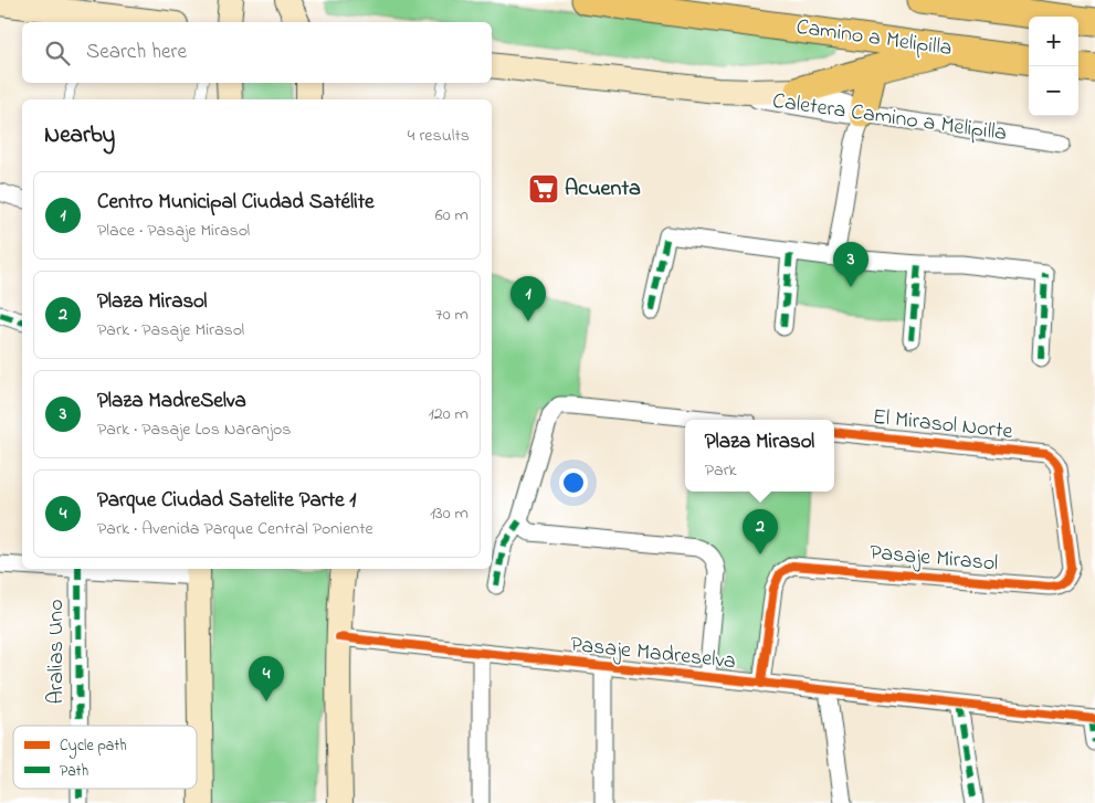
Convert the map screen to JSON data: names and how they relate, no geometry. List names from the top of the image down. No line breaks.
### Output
{"streets":{"main road":["Camino a Melipilla"],"street":["Caletera Camino a Melipilla","El Mirasol Norte","Pasaje Mirasol","Aralias Uno","Pasaje Madreselva"]},"crossings":[["El Mirasol Norte","Pasaje Mirasol"],["Pasaje Mirasol","Pasaje Madreselva"]],"places":{"supermarket":["Acuenta"]},"legend":["Cycle path","Path"],"page":{"map_buttons":["+","−"],"search":"Search here","heading":["Nearby","4 results"],"list":[{"mark":"1","name":"Centro Municipal Ciudad Satélite","note":"Place · Pasaje Mirasol","value":"60 m"},{"mark":"2","name":"Plaza Mirasol","note":"Park · Pasaje Mirasol","value":"70 m"},{"mark":"3","name":"Plaza MadreSelva","note":"Park · Pasaje Los Naranjos","value":"120 m"},{"mark":"4","name":"Parque Ciudad Satelite Parte 1","note":"Park · Avenida Parque Central Poniente","value":"130 m"}],"pins":["3","1","2","4"],"popup":["Plaza Mirasol","Park"]}}
